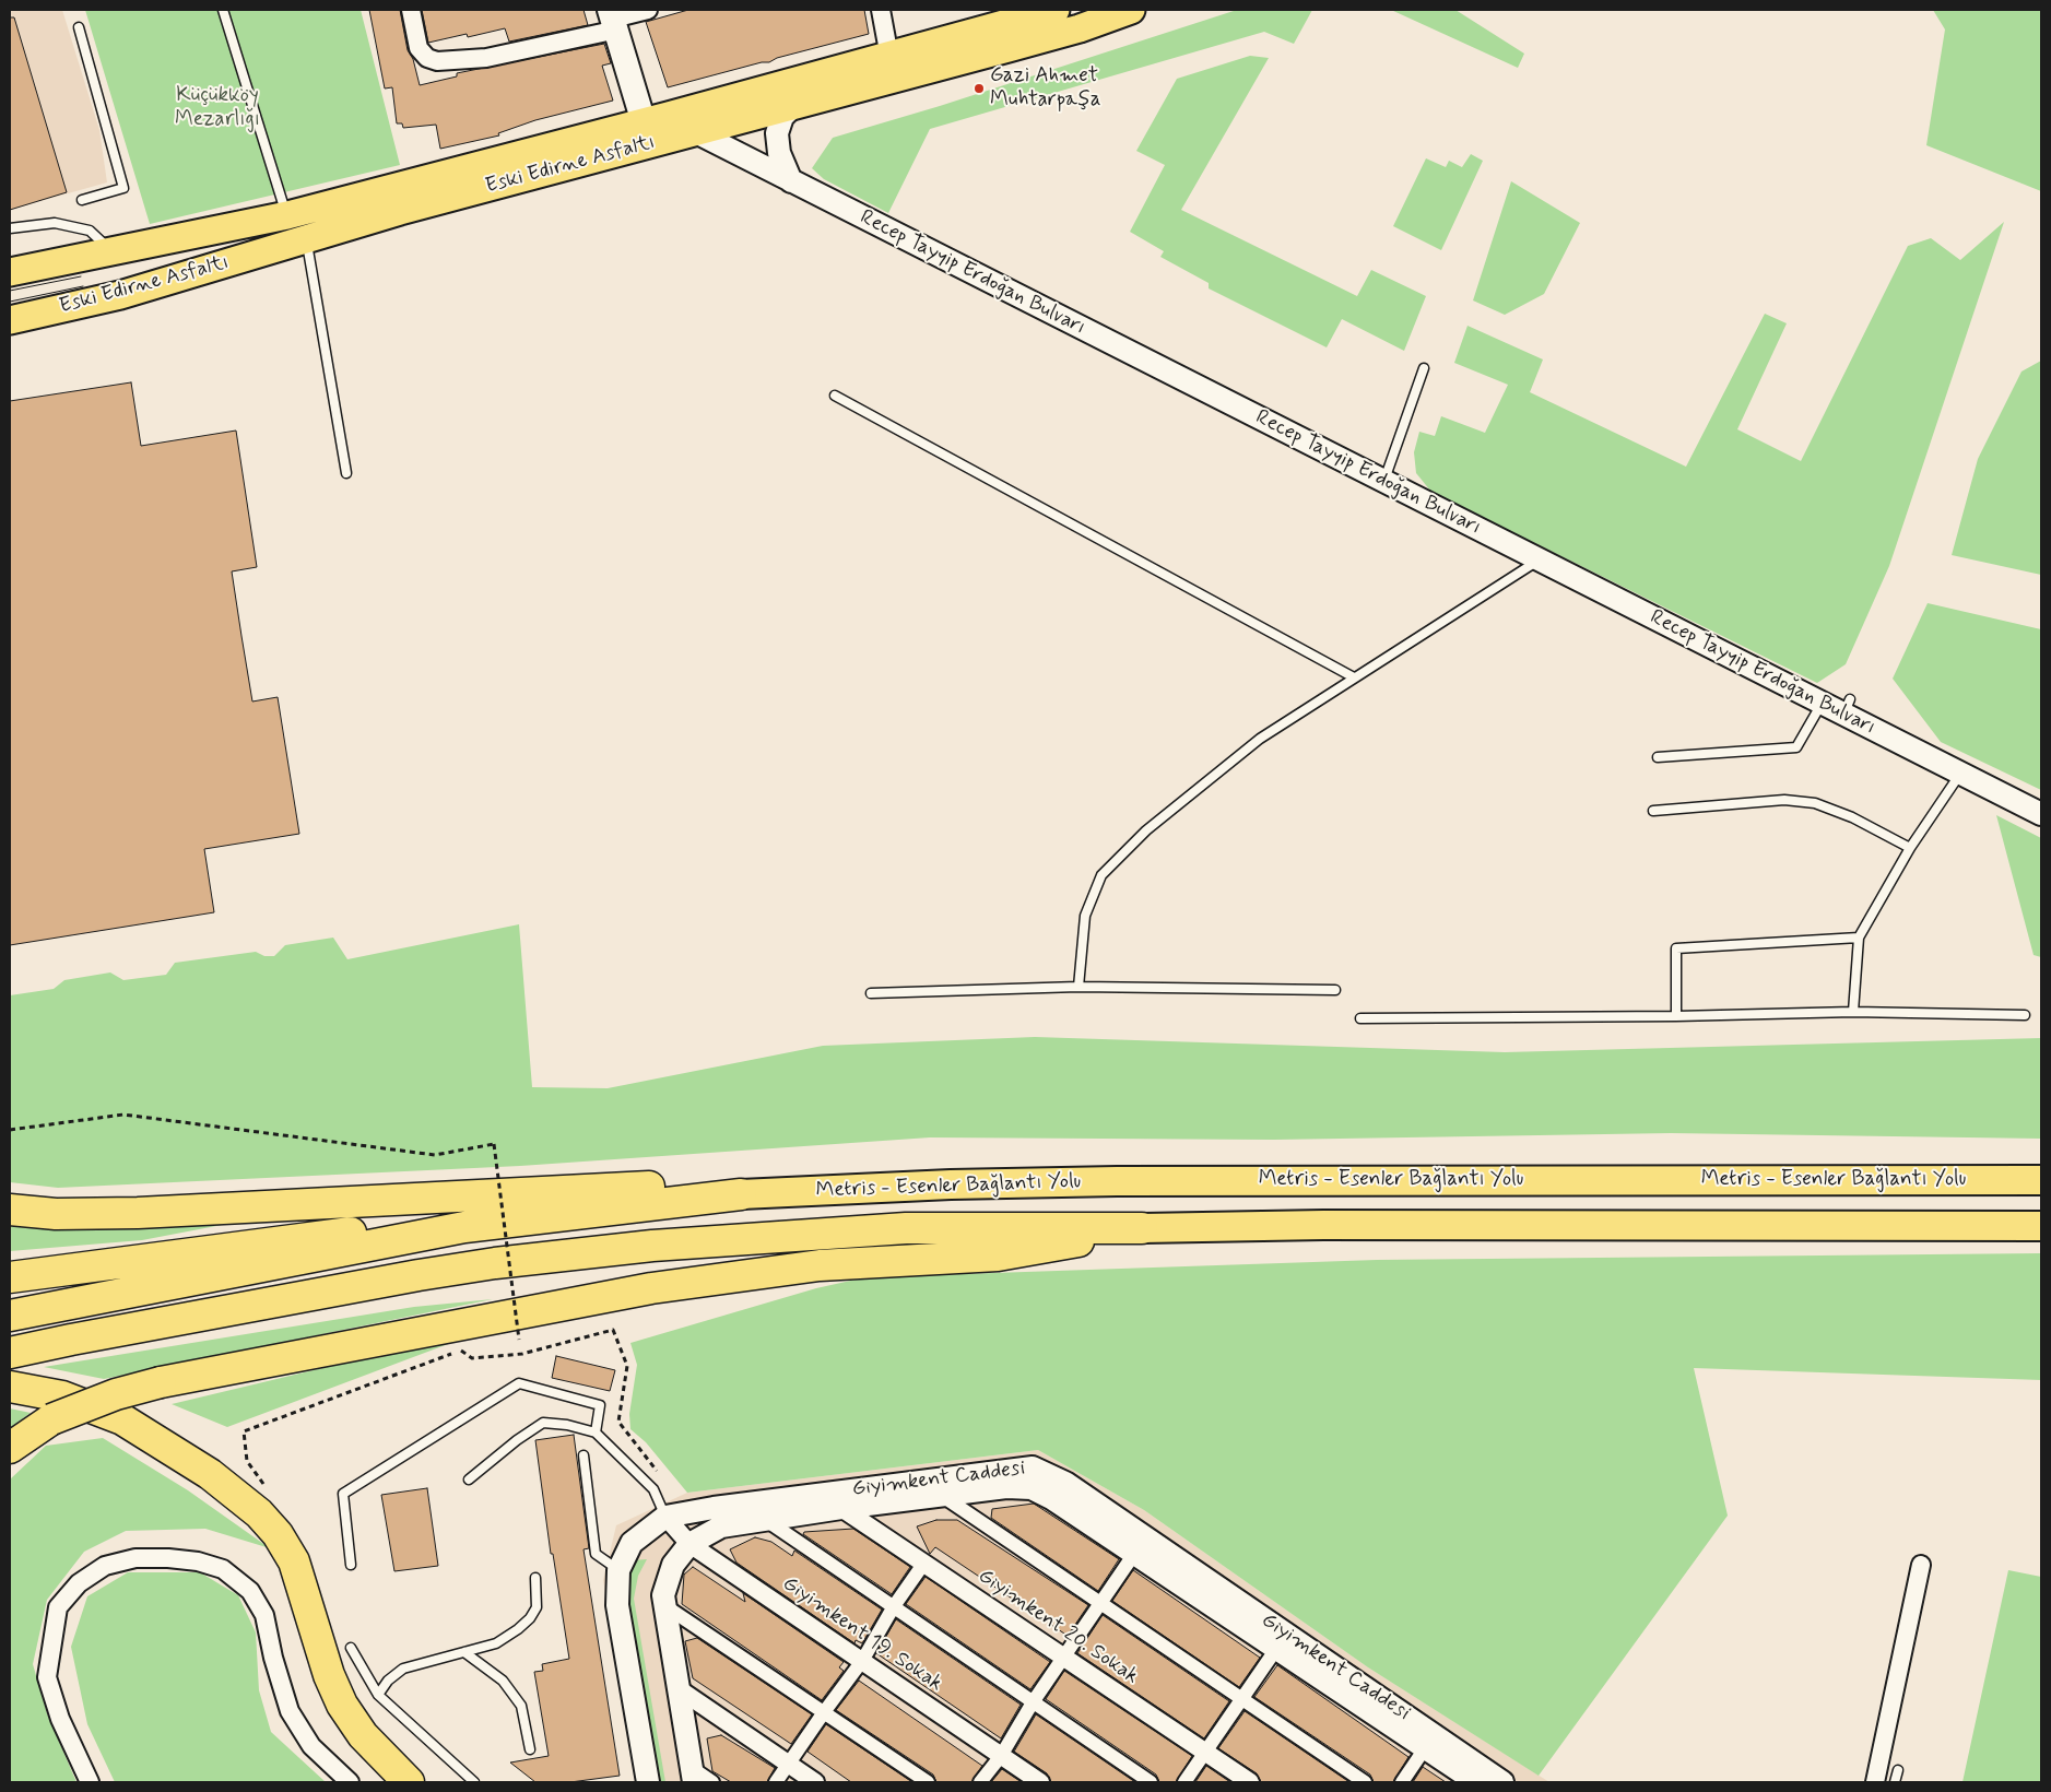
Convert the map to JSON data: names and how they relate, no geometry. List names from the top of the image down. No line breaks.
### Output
{"streets":{"highway":["Metris - Esenler Bağlantı Yolu"],"main road":["Eski Edirne Asfaltı"],"street":["Recep Tayyip Erdoğan Bulvarı","Giyimkent Caddesi","Giyimkent 20. Sokak","Giyimkent 19. Sokak"]},"crossings":[["Eski Edirne Asfaltı","Recep Tayyip Erdoğan Bulvarı"],["Giyimkent Caddesi","Giyimkent 20. Sokak"],["Giyimkent Caddesi","Giyimkent 19. Sokak"]],"parks":["Küçükköy Mezarlığı"],"places":["Gazi Ahmet Muhtarpaşa"]}
